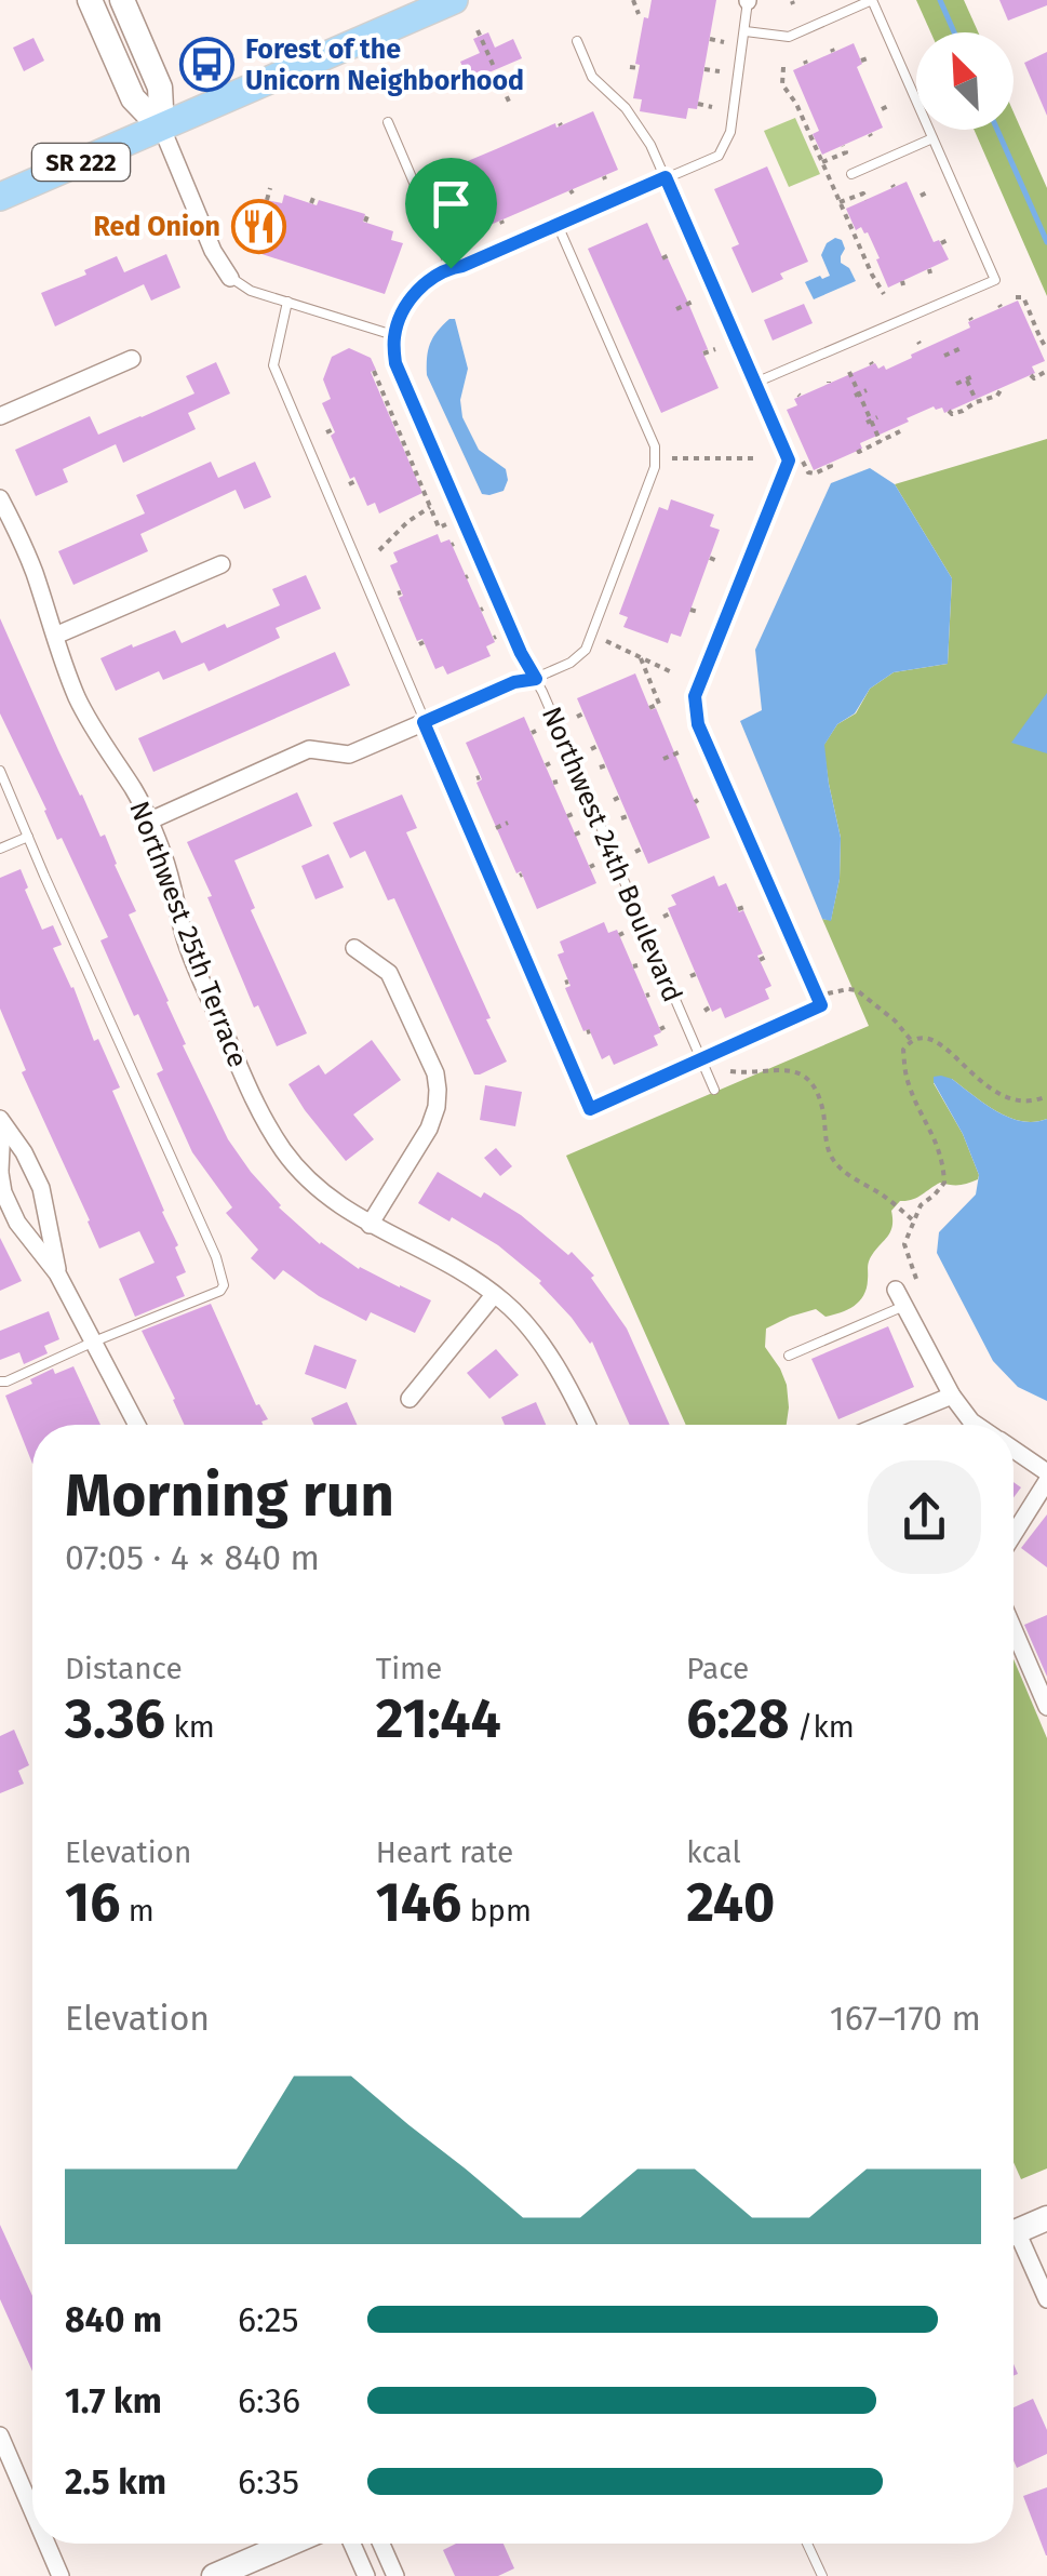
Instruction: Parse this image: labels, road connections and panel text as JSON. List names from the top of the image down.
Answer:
{
  "streets": {
    "main road": ["SR 222"],
    "street": ["Northwest 25th Terrace"],
    "lane": ["Northwest 24th Boulevard"]
  },
  "places": {
    "bus stop": ["Forest of the Unicorn Neighborhood"],
    "restaurant": ["Red Onion"]
  },
  "north": "top left",
  "page": {
    "heading": ["Morning run", "07:05 · 4 × 840 m"],
    "stats": [
      ["Distance", "3.36 km"],
      ["Time", "21:44"],
      ["Pace", "6:28 /km"],
      ["Elevation", "16 m"],
      ["Heart rate", "146 bpm"],
      ["kcal", "240"]
    ],
    "chart": ["Elevation", "167–170 m"],
    "list": [
      {
        "name": "840 m",
        "note": "6:25"
      },
      {
        "name": "1.7 km",
        "note": "6:36"
      },
      {
        "name": "2.5 km",
        "note": "6:35"
      }
    ]
  }
}
